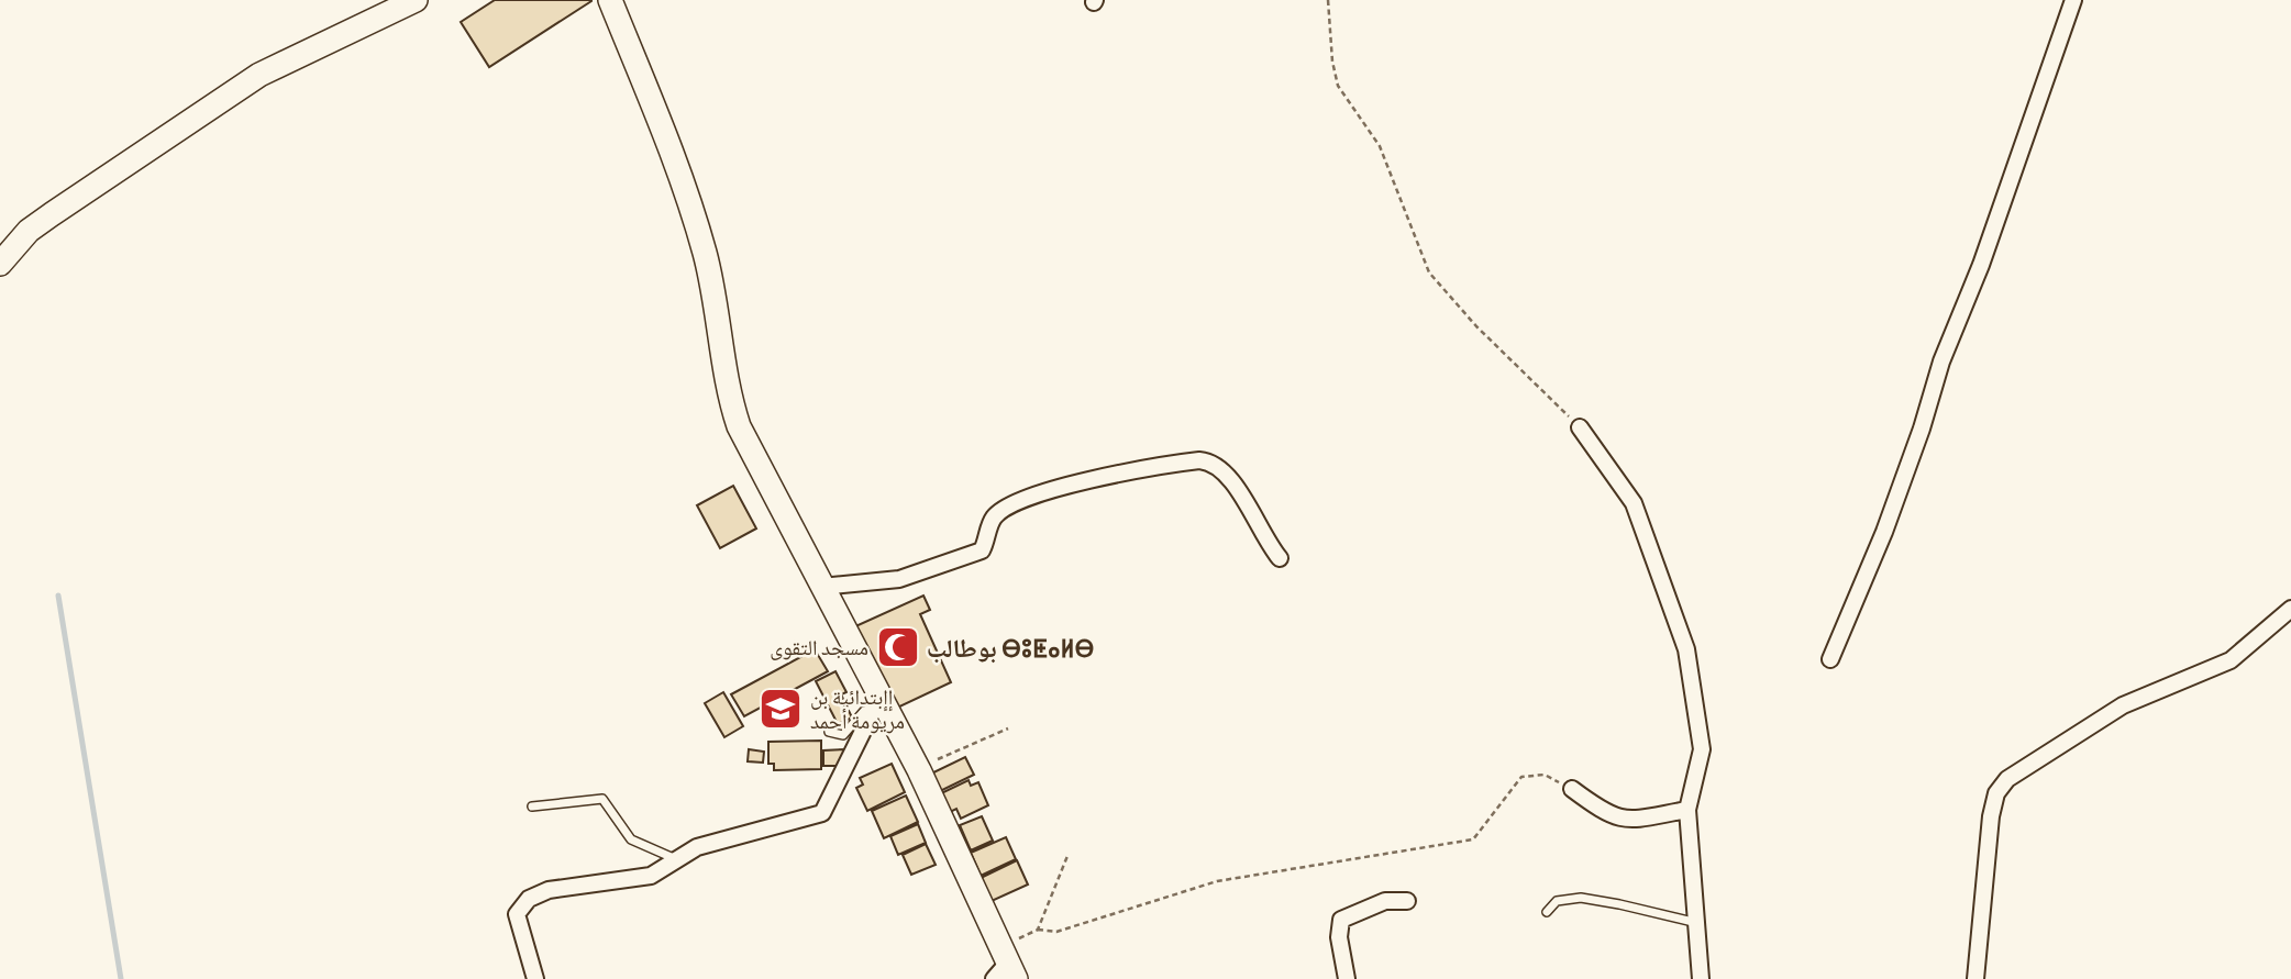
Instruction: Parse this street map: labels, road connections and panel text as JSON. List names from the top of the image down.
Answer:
{
  "districts": ["بوطالب ⴱⵓⵟⴰⵍⴱ"],
  "places": {
    "mosque": ["مسجد التقوى"],
    "school or university": ["إإبتدائية بن مريومة أحمد"]
  }
}
